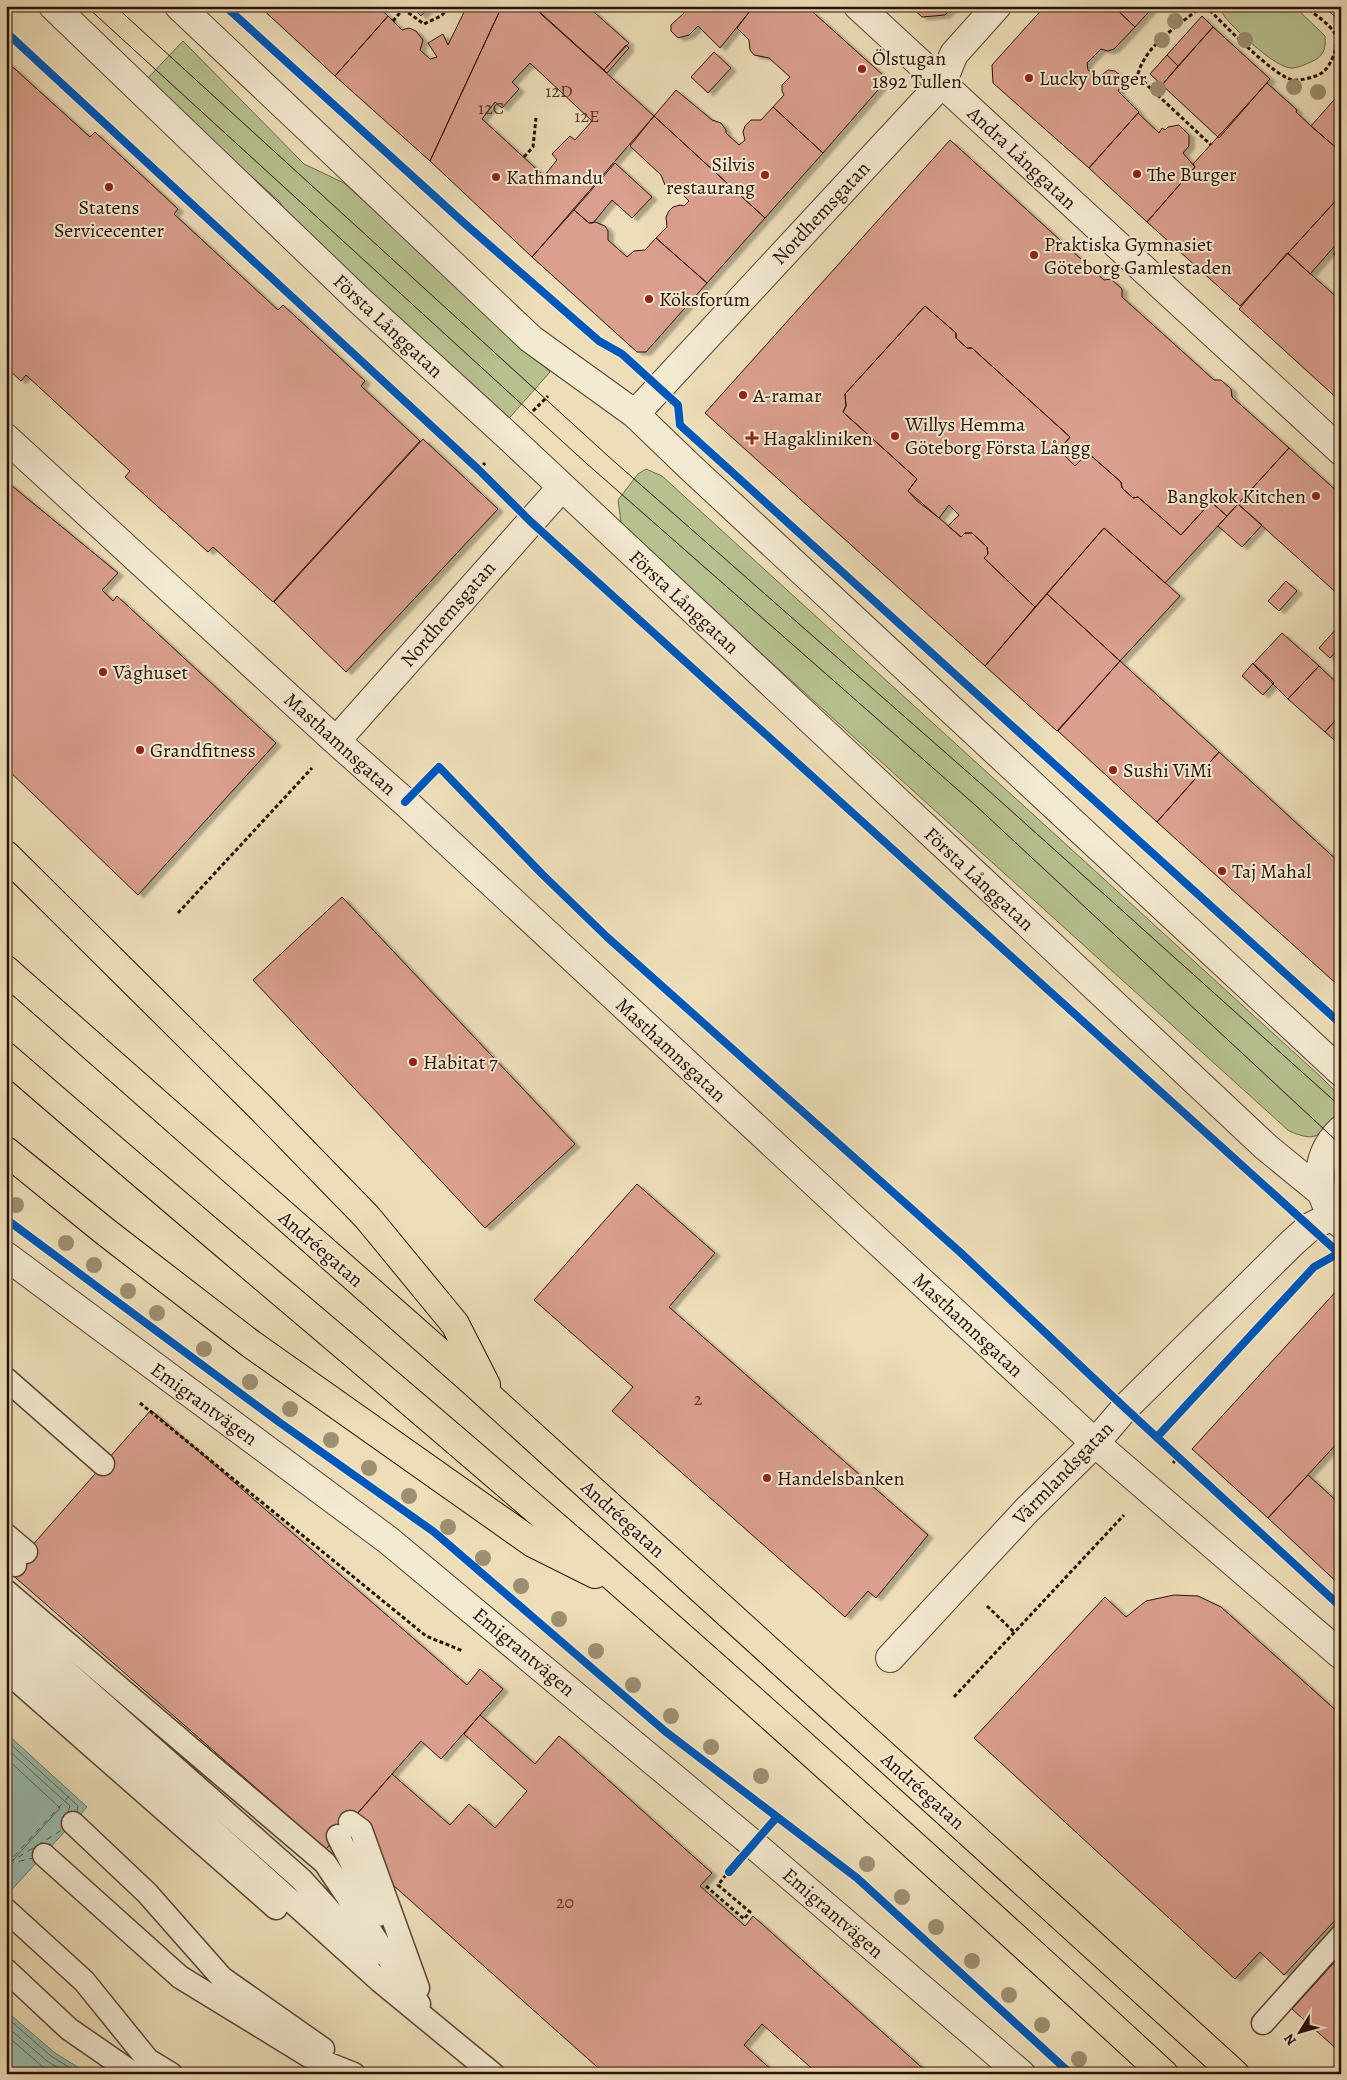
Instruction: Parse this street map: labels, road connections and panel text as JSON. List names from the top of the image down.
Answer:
{
  "streets": {
    "highway": ["Andréegatan"],
    "street": [
      "Andra Långgatan",
      "Nordhemsgatan",
      "Första Långgatan",
      "Masthamnsgatan",
      "Emigrantvägen",
      "Värmlandsgatan"
    ]
  },
  "crossings": [
    ["Andra Långgatan", "Nordhemsgatan"],
    ["Nordhemsgatan", "Första Långgatan"],
    ["Nordhemsgatan", "Masthamnsgatan"],
    ["Första Långgatan", "Värmlandsgatan"],
    ["Masthamnsgatan", "Värmlandsgatan"]
  ],
  "places": {
    "other": [
      "Ölstugan 1892 Tullen",
      "Lucky burger",
      "The Burger",
      "Silvis restaurang",
      "Kathmandu",
      "Statens Servicecenter",
      "Praktiska Gymnasiet Göteborg Gamlestaden",
      "Köksforum",
      "A-ramar",
      "Willys Hemma Göteborg Första Långg",
      "Bangkok Kitchen",
      "Våghuset",
      "Grandfitness",
      "Sushi ViMi",
      "Taj Mahal",
      "Habitat 7",
      "Handelsbanken"
    ],
    "health": ["Hagakliniken"]
  },
  "house_numbers": [
    "12D",
    "12C",
    "12E",
    "2",
    "20"
  ],
  "north": "bottom left"
}
